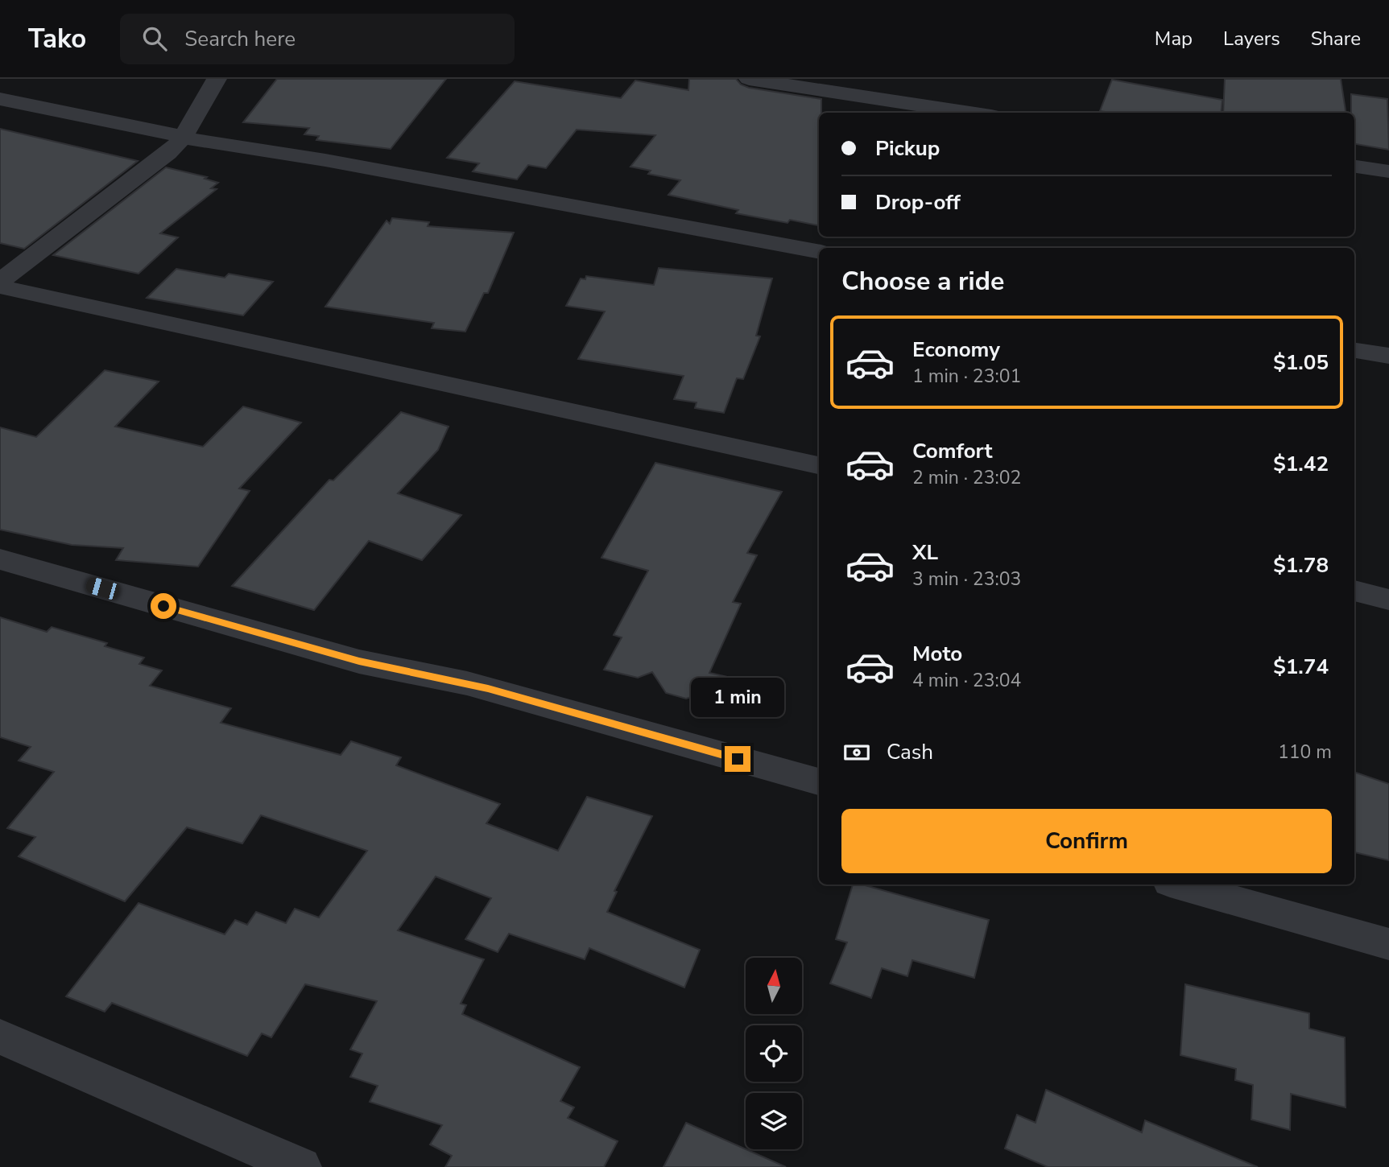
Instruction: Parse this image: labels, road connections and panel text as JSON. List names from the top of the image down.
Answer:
{
  "north": "top",
  "page": {
    "header": "Tako",
    "search": "Search here",
    "nav": ["Map", "Layers", "Share"],
    "banner": ["Pickup", "Drop-off"],
    "heading": "Choose a ride",
    "list": [
      {
        "name": "Economy",
        "note": "1 min · 23:01",
        "value": "$1.05"
      },
      {
        "name": "Comfort",
        "note": "2 min · 23:02",
        "value": "$1.42"
      },
      {
        "name": "XL",
        "note": "3 min · 23:03",
        "value": "$1.78"
      },
      {
        "name": "Moto",
        "note": "4 min · 23:04",
        "value": "$1.74"
      }
    ],
    "bubble": "1 min",
    "pay": ["Cash", "110 m"],
    "buttons": "Confirm"
  }
}
